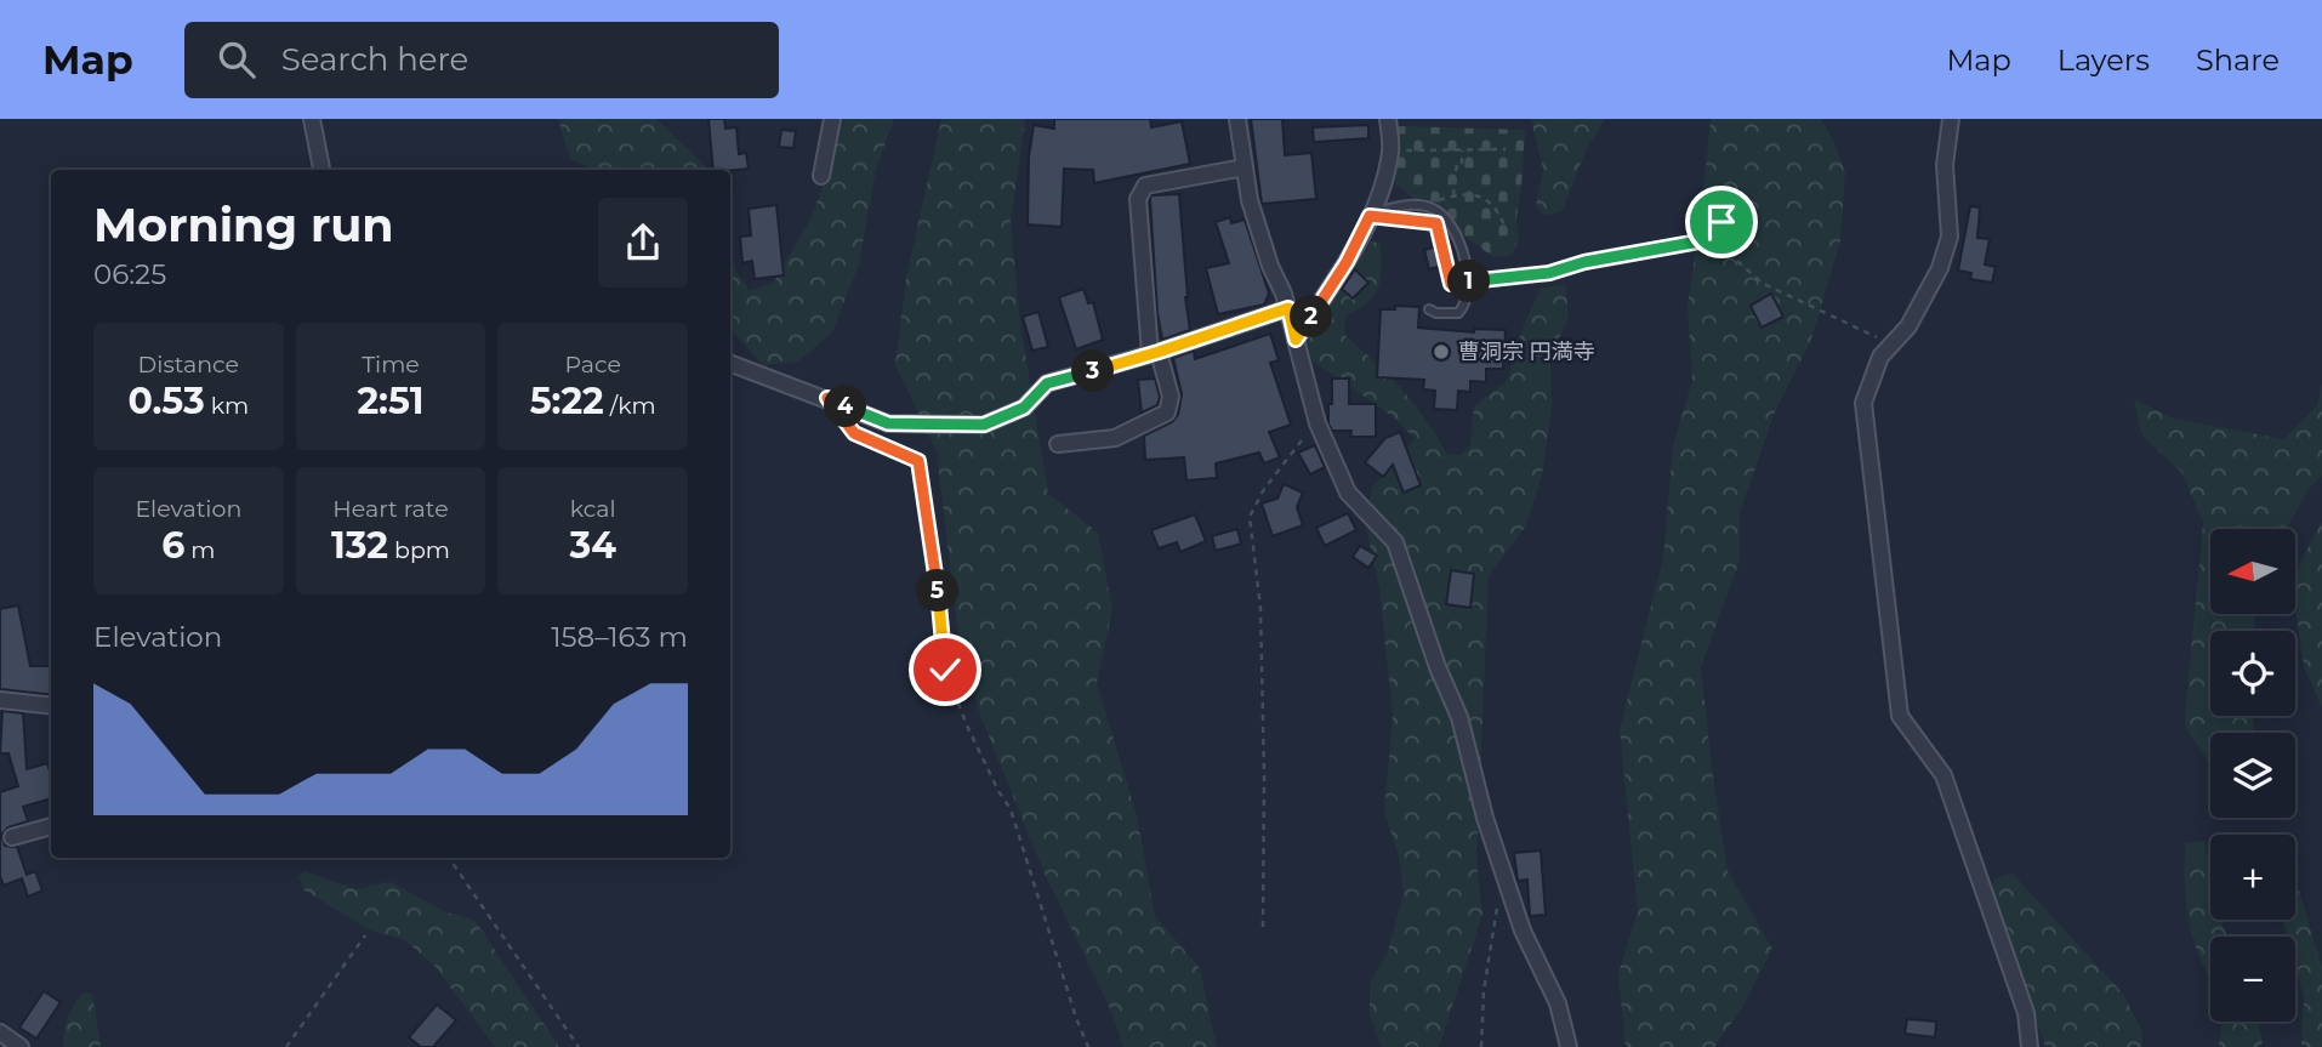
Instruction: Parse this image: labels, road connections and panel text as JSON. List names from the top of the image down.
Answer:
{
  "places": ["曹洞宗 円満寺"],
  "north": "left",
  "page": {
    "header": "Map",
    "search": "Search here",
    "nav": ["Map", "Layers", "Share"],
    "heading": ["Morning run", "06:25"],
    "pins": [
      "1",
      "2",
      "3",
      "4",
      "5"
    ],
    "stats": [
      ["Distance", "0.53 km"],
      ["Time", "2:51"],
      ["Pace", "5:22 /km"],
      ["Elevation", "6 m"],
      ["Heart rate", "132 bpm"],
      ["kcal", "34"]
    ],
    "map_buttons": ["+", "−"],
    "chart": ["Elevation", "158–163 m"]
  }
}
